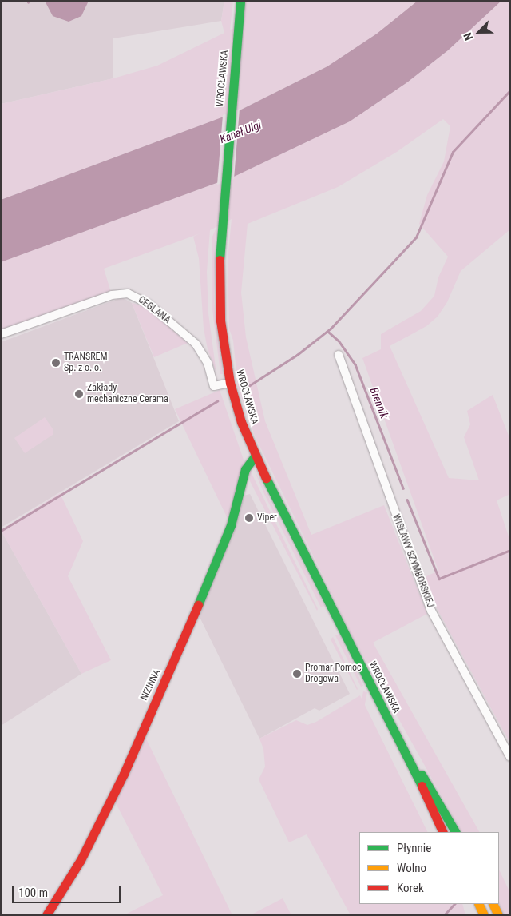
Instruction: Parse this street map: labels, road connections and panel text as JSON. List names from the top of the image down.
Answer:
{
  "streets": {
    "main road": ["WROCŁAWSKA", "NIZINNA"],
    "street": ["CEGLANA", "WISŁAWY SZYMBORSKIEJ"]
  },
  "crossings": [
    ["WROCŁAWSKA", "CEGLANA"],
    ["WROCŁAWSKA", "NIZINNA"]
  ],
  "water": ["Kanał Ulgi", "Brennik"],
  "places": [
    "TRANSREM Sp. z o. o.",
    "Zakłady mechaniczne Cerama",
    "Viper",
    "Promar Pomoc Drogowa"
  ],
  "legend": ["Płynnie", "Wolno", "Korek"],
  "scale_bar": "100 m",
  "north": "bottom left"
}
